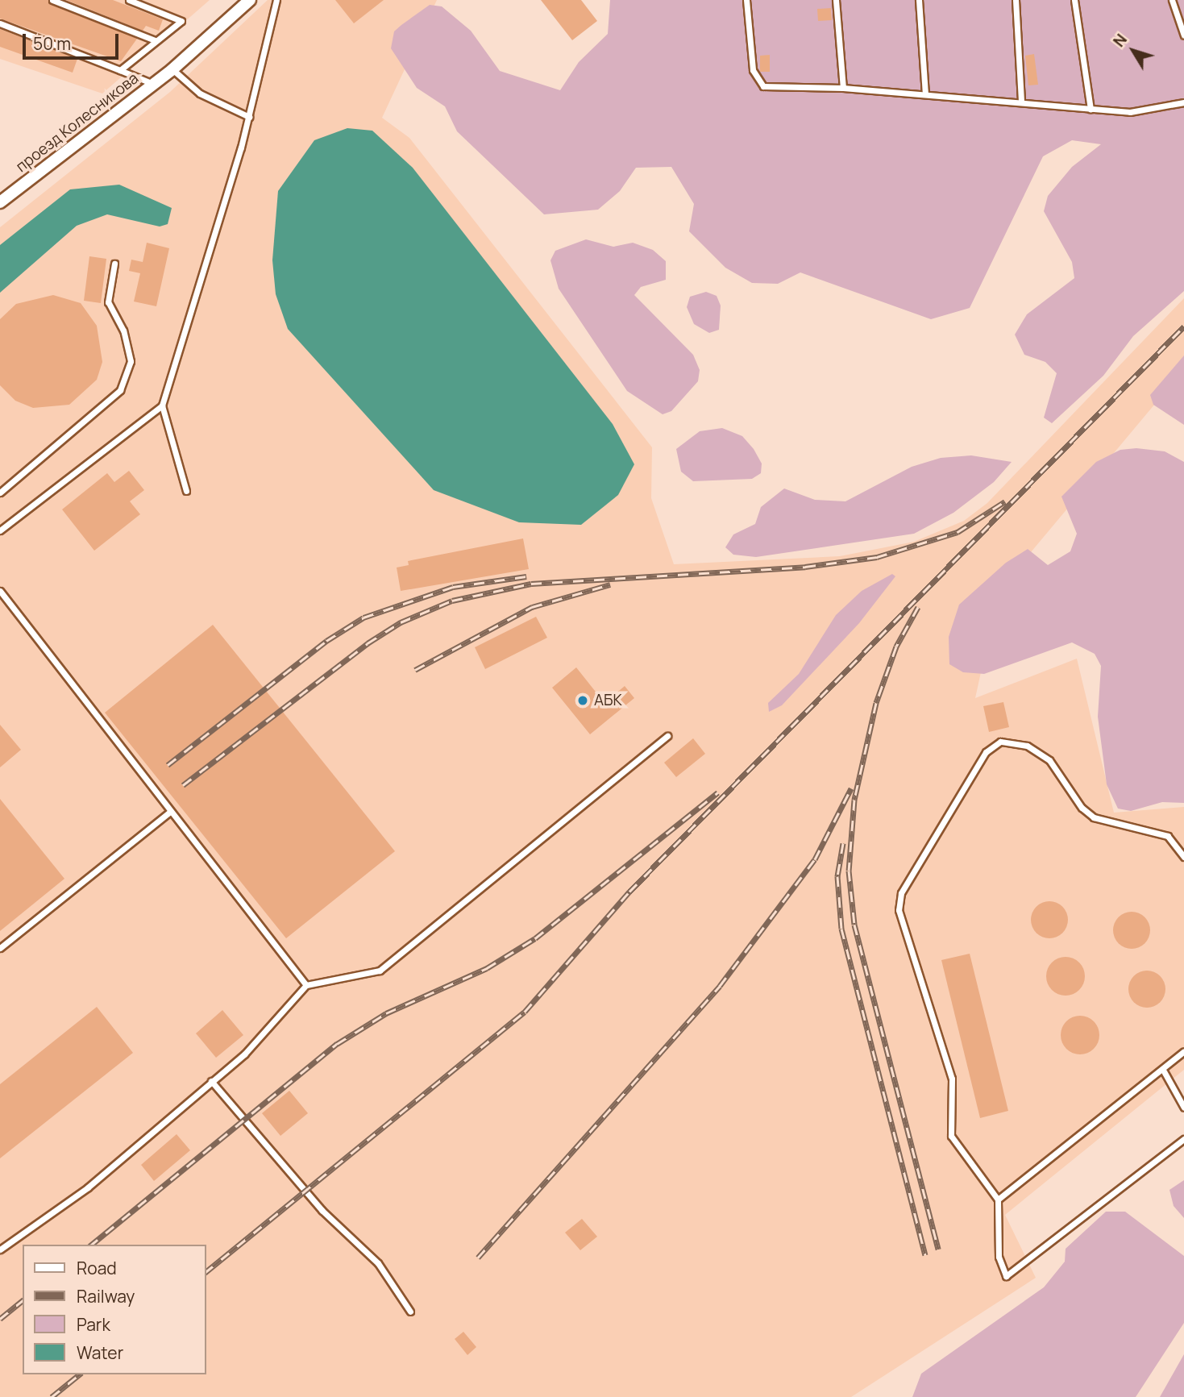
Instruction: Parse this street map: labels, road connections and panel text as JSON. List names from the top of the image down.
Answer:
{
  "streets": {
    "street": ["проезд Колесникова"]
  },
  "places": ["АБК"],
  "legend": [
    "Road",
    "Railway",
    "Park",
    "Water"
  ],
  "scale_bar": "50 m",
  "north": "top left"
}
